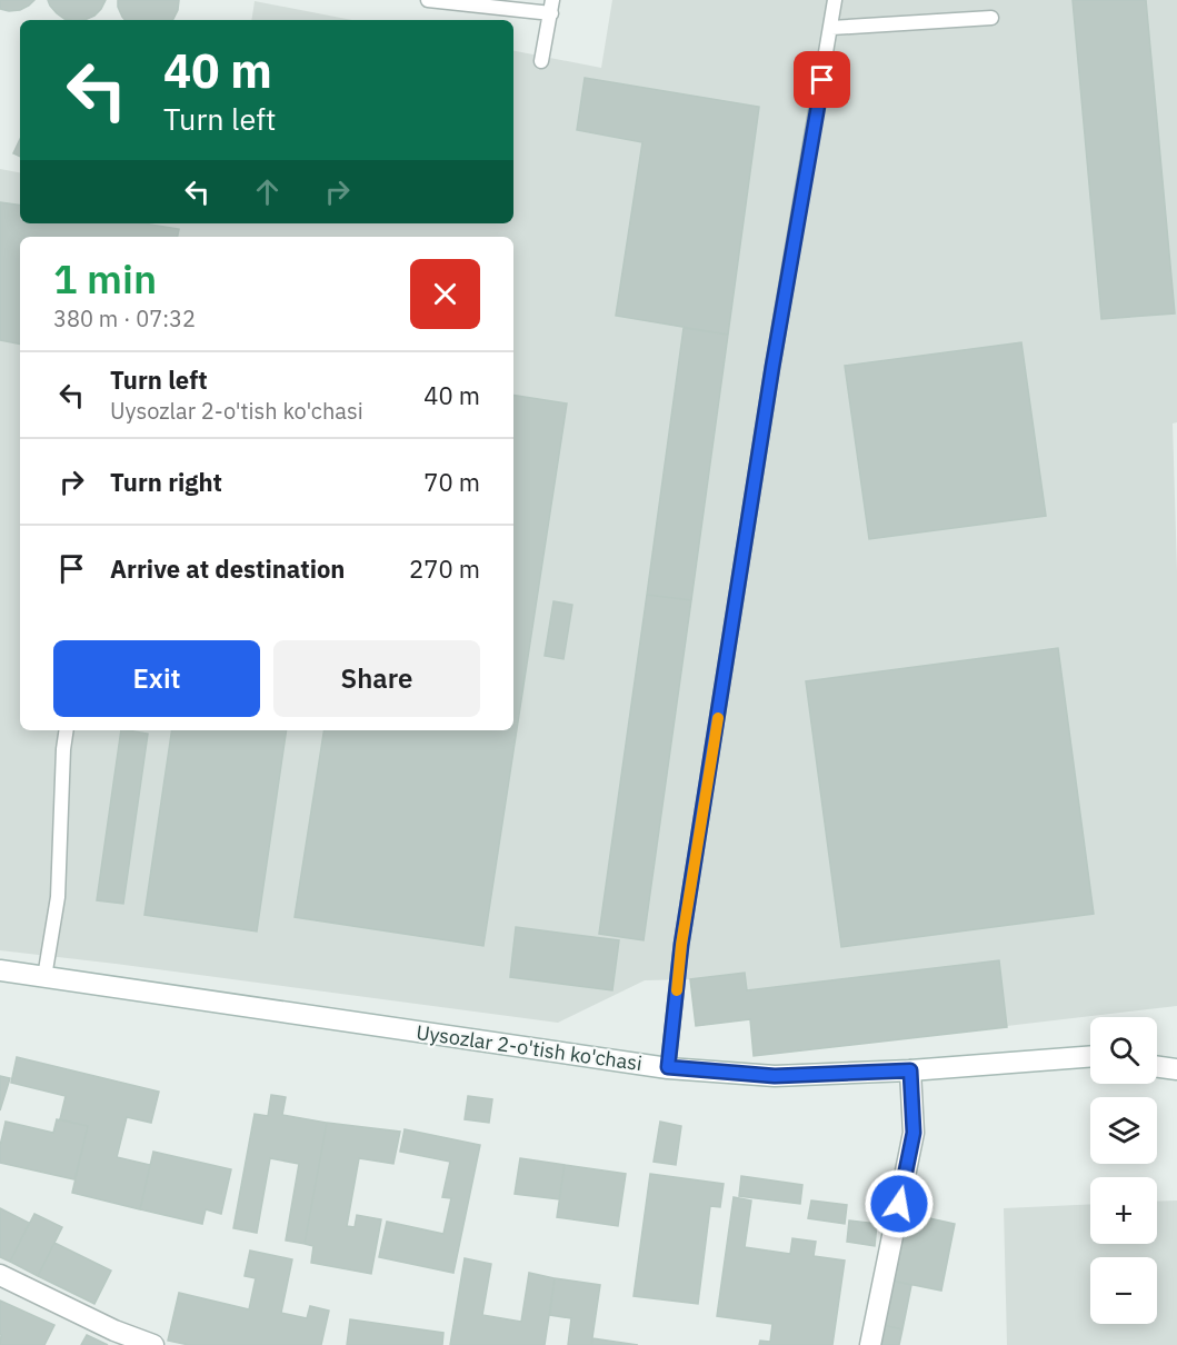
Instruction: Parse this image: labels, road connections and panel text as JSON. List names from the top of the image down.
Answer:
{
  "streets": {
    "street": ["Uysozlar 2-o'tish ko'chasi"]
  },
  "page": {
    "turn": ["40 m", "Turn left"],
    "heading": ["1 min", "380 m · 07:32"],
    "list": [
      {
        "name": "Turn left",
        "note": "Uysozlar 2-o'tish ko'chasi",
        "value": "40 m"
      },
      {
        "name": "Turn right",
        "value": "70 m"
      },
      {
        "name": "Arrive at destination",
        "value": "270 m"
      }
    ],
    "buttons": ["Exit", "Share"],
    "map_buttons": ["+", "−"]
  }
}
